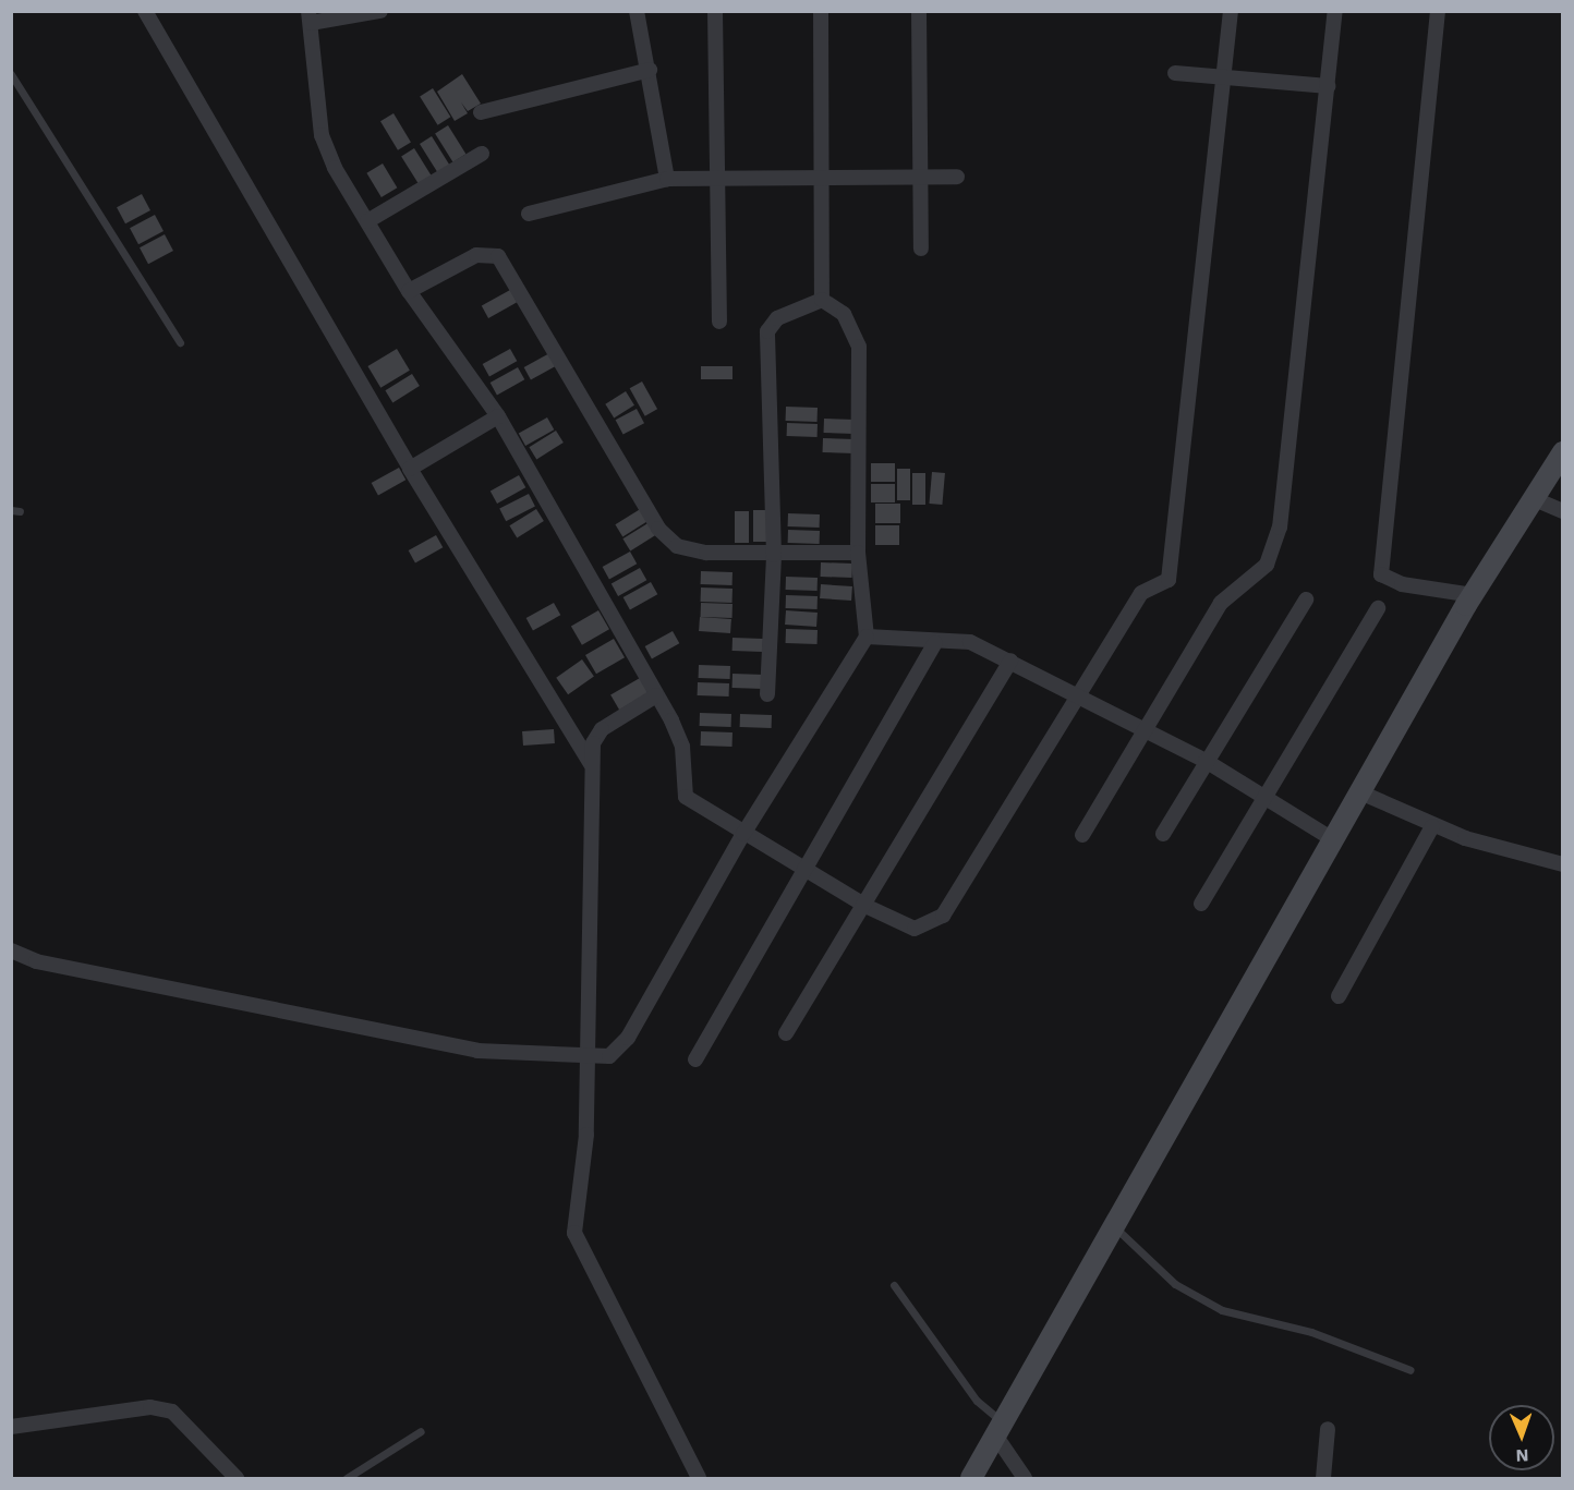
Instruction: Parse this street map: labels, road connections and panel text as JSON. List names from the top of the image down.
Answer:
{
  "north": "bottom"
}
